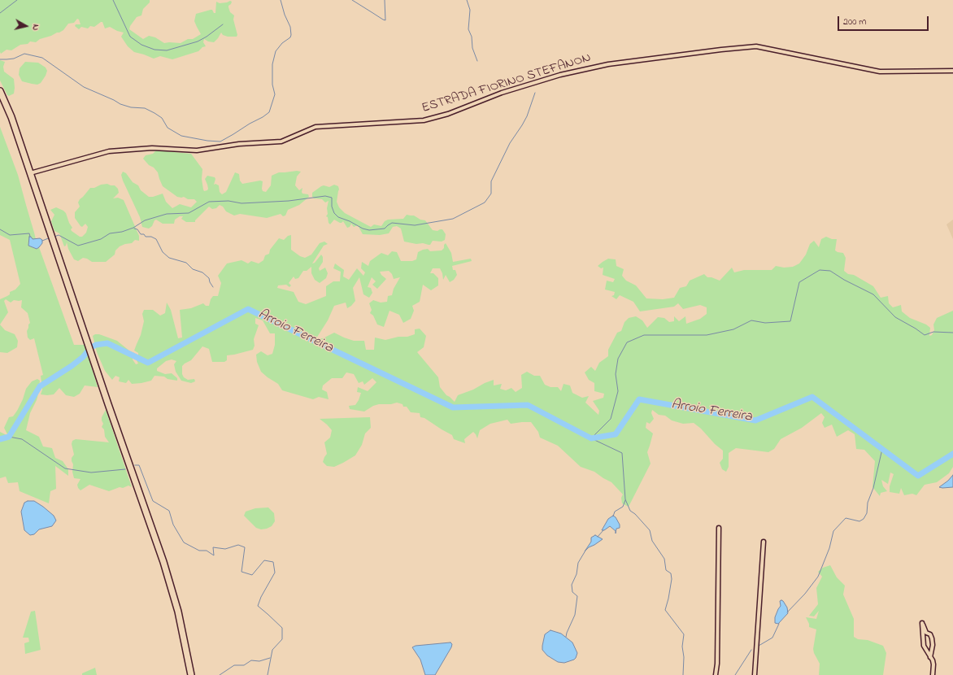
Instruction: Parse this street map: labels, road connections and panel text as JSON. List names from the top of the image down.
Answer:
{
  "streets": {
    "street": ["ESTRADA FIORINO STEFANON"]
  },
  "water": ["Arroio Ferreira"],
  "scale_bar": "200 m",
  "north": "right"
}
